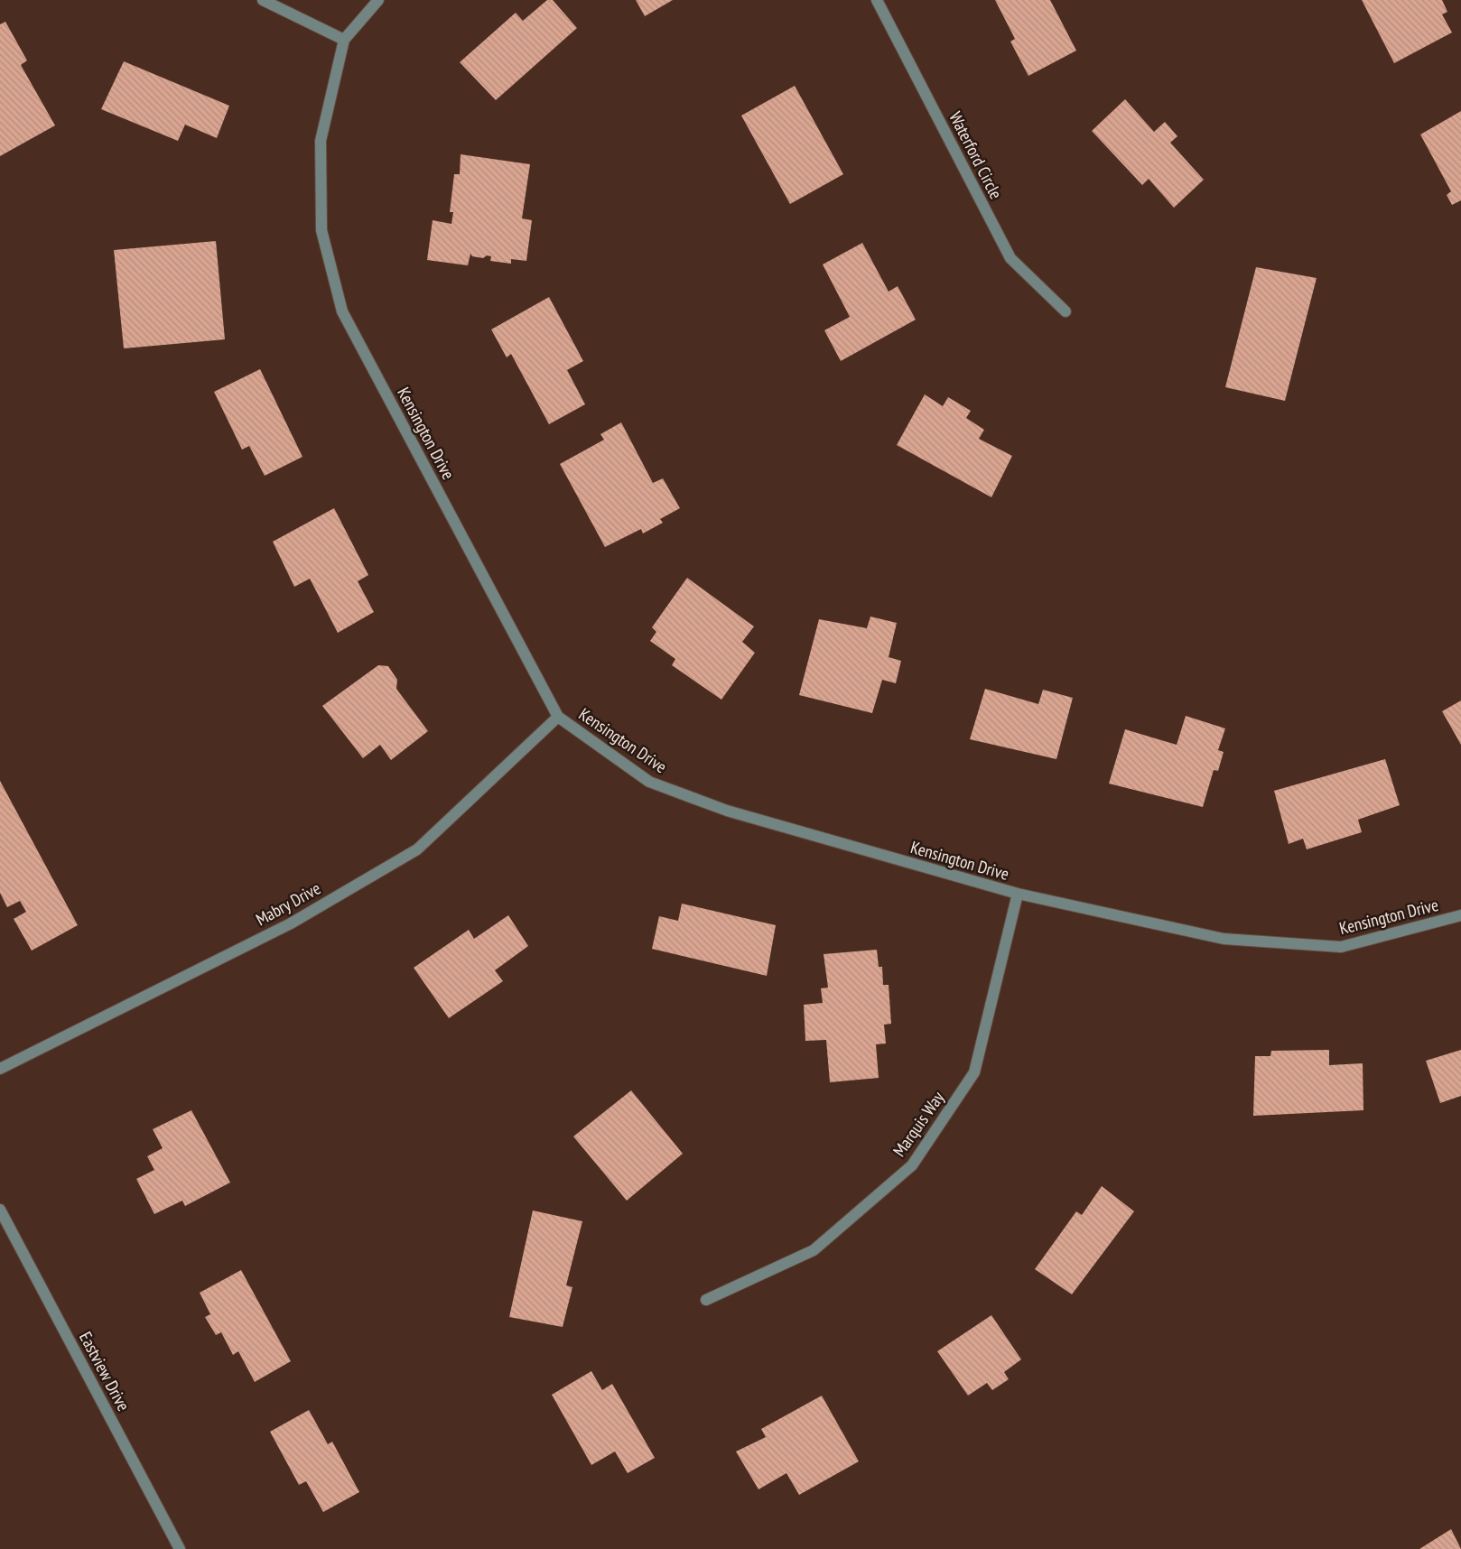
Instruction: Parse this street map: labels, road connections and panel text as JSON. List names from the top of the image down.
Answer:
{
  "streets": {
    "street": [
      "Waterford Circle",
      "Kensington Drive",
      "Mabry Drive",
      "Marquis Way",
      "Eastview Drive"
    ]
  },
  "crossings": [
    ["Kensington Drive", "Mabry Drive"],
    ["Kensington Drive", "Marquis Way"]
  ]
}
